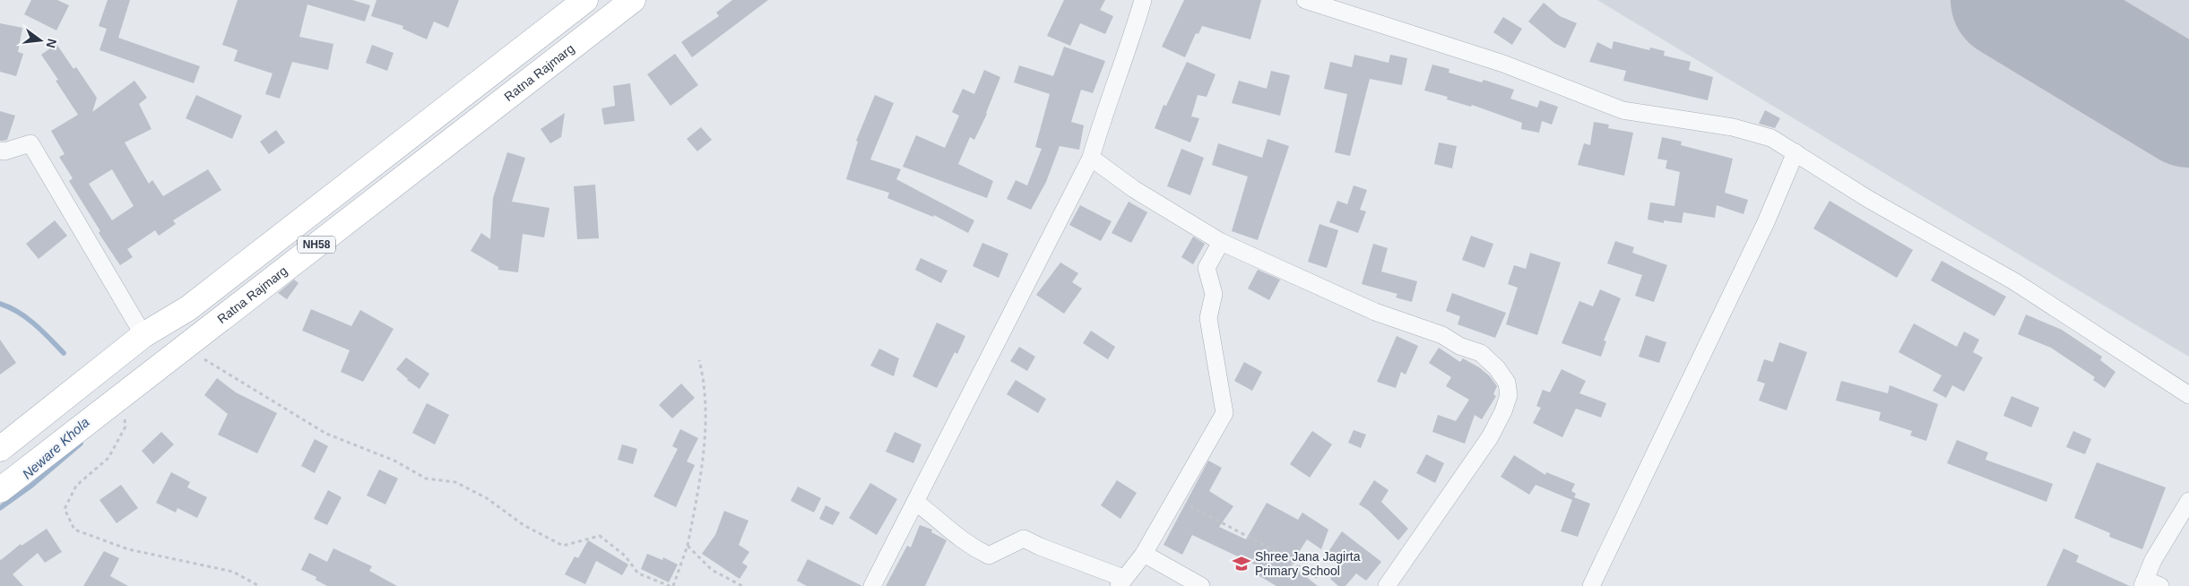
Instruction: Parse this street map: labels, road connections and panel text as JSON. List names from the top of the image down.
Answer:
{
  "streets": {
    "main road": ["Ratna Rajmarg", "NH58"]
  },
  "water": ["Neware Khola"],
  "places": {
    "school or university": ["Shree Jana Jagirta Primary School"]
  },
  "north": "right"
}
